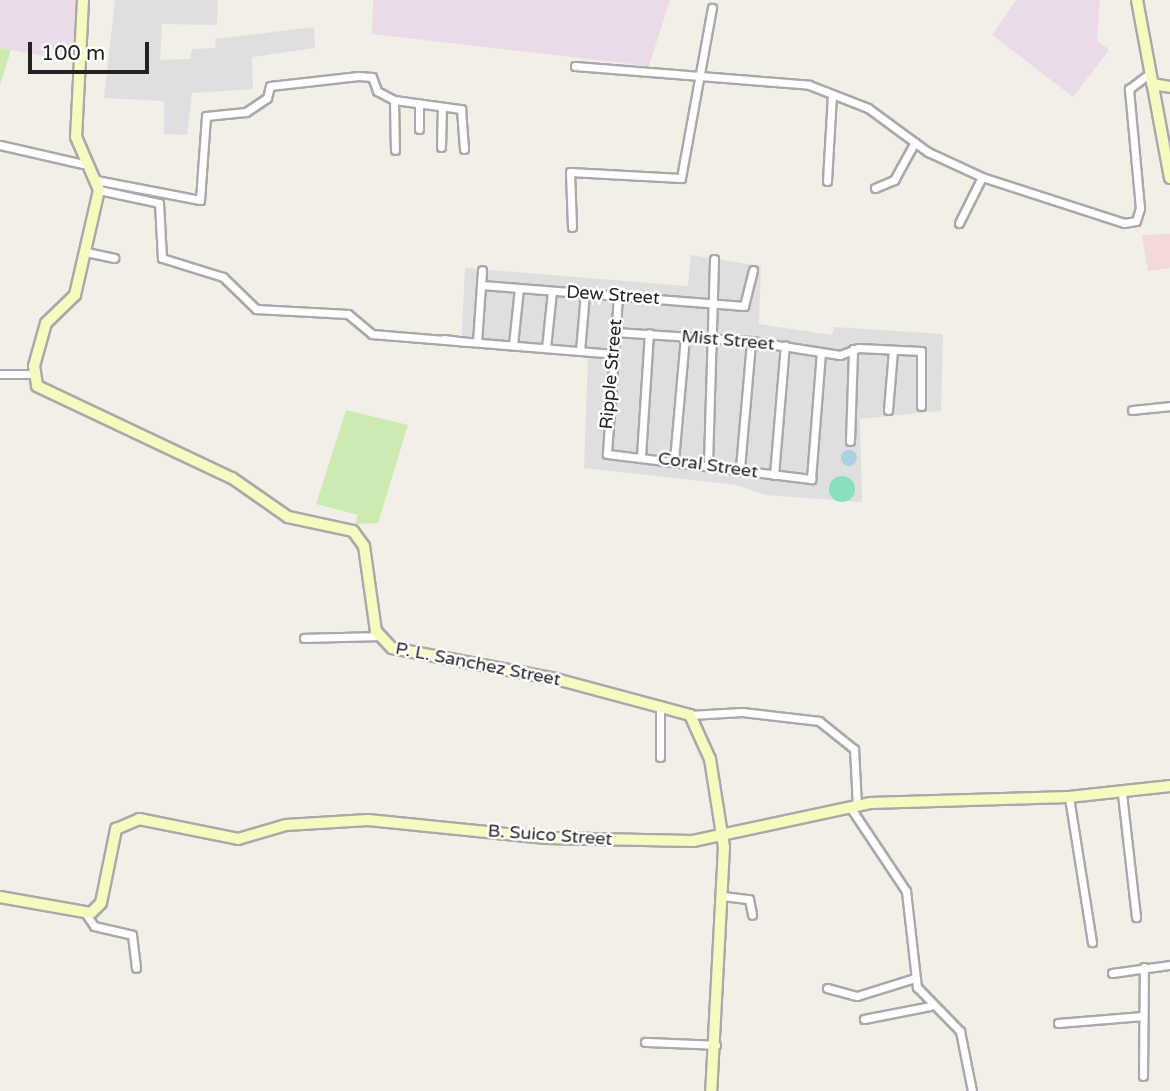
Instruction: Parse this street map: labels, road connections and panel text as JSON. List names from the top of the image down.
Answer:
{
  "streets": {
    "street": [
      "Dew Street",
      "Mist Street",
      "Ripple Street",
      "Coral Street",
      "P. L. Sanchez Street",
      "B. Suico Street"
    ]
  },
  "crossings": [
    ["Dew Street", "Ripple Street"],
    ["Mist Street", "Ripple Street"],
    ["Mist Street", "Coral Street"],
    ["Ripple Street", "Coral Street"]
  ],
  "scale_bar": "100 m"
}
